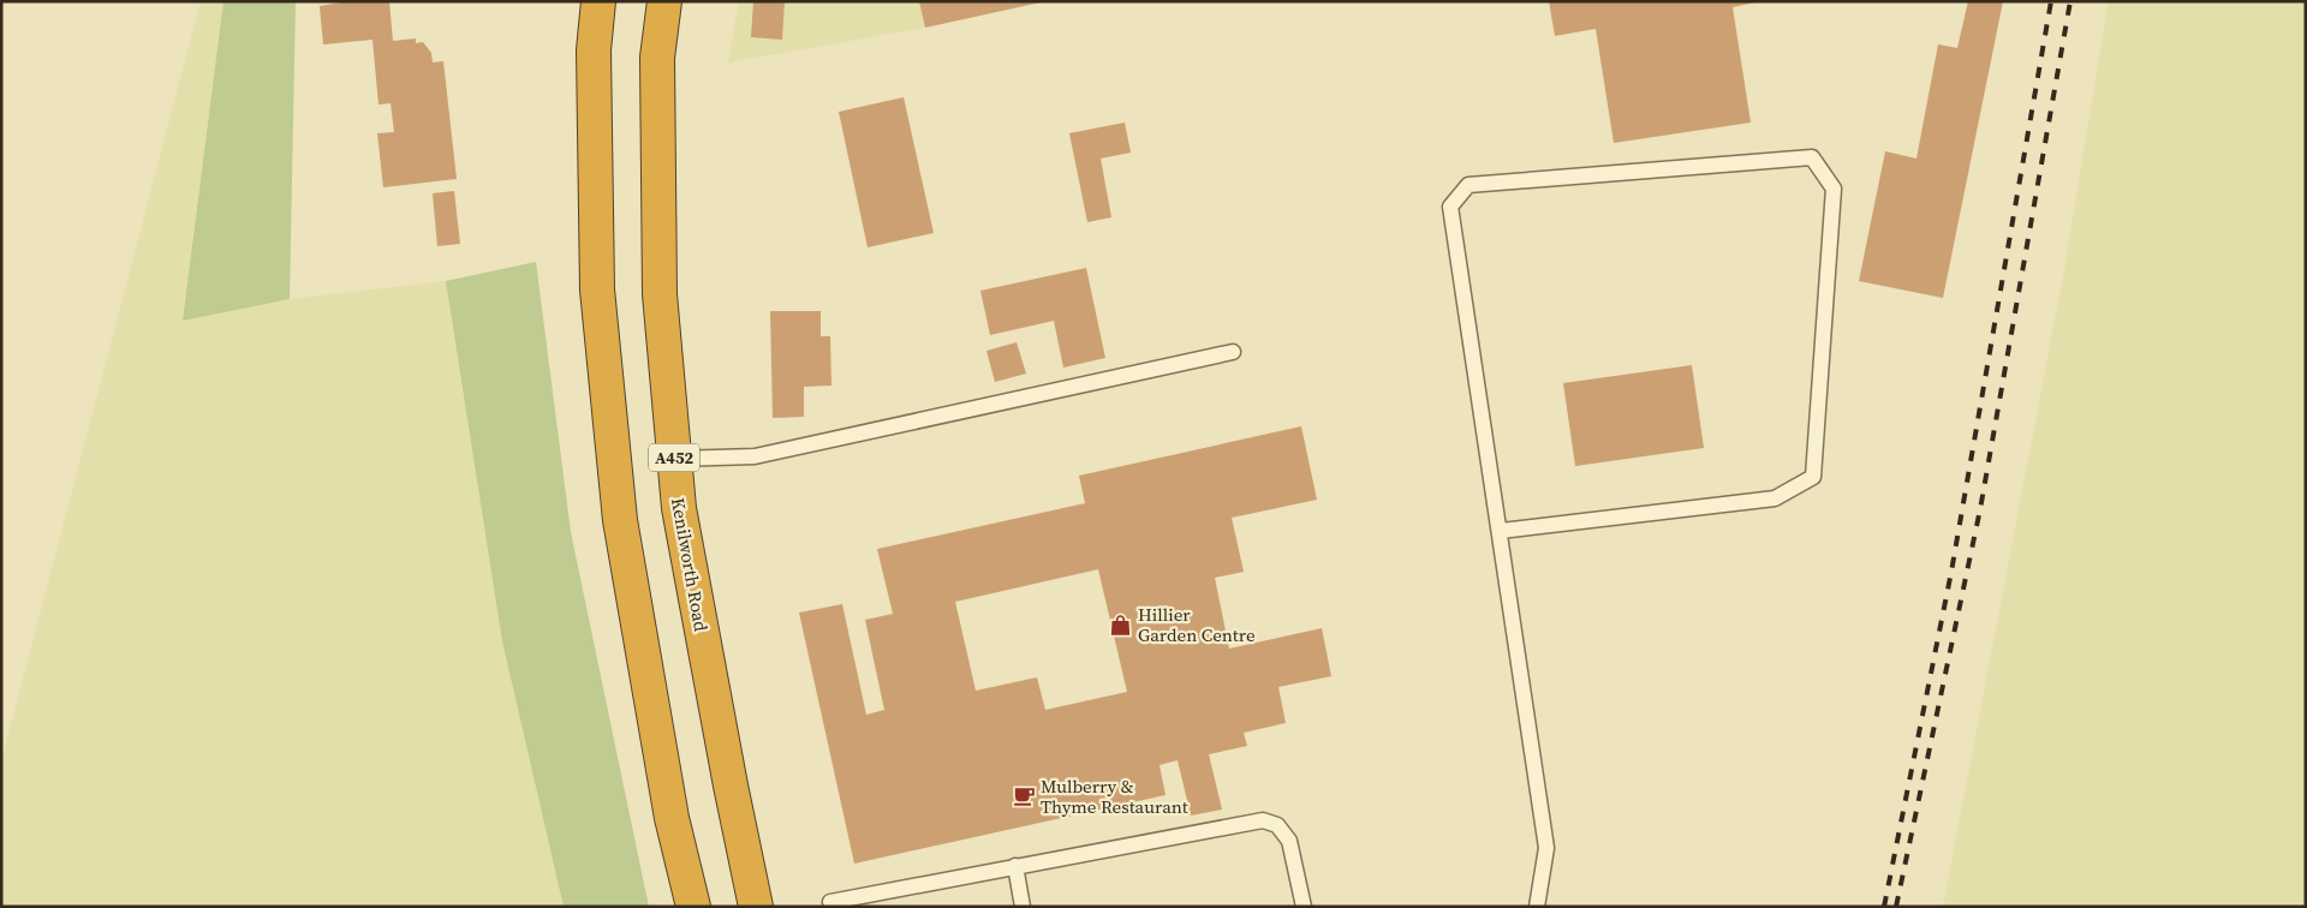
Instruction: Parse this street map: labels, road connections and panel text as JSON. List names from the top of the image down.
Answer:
{
  "streets": {
    "highway": ["A452", "Kenilworth Road"]
  },
  "places": {
    "shop": ["Hillier Garden Centre"],
    "cafe": ["Mulberry & Thyme Restaurant"]
  }
}
